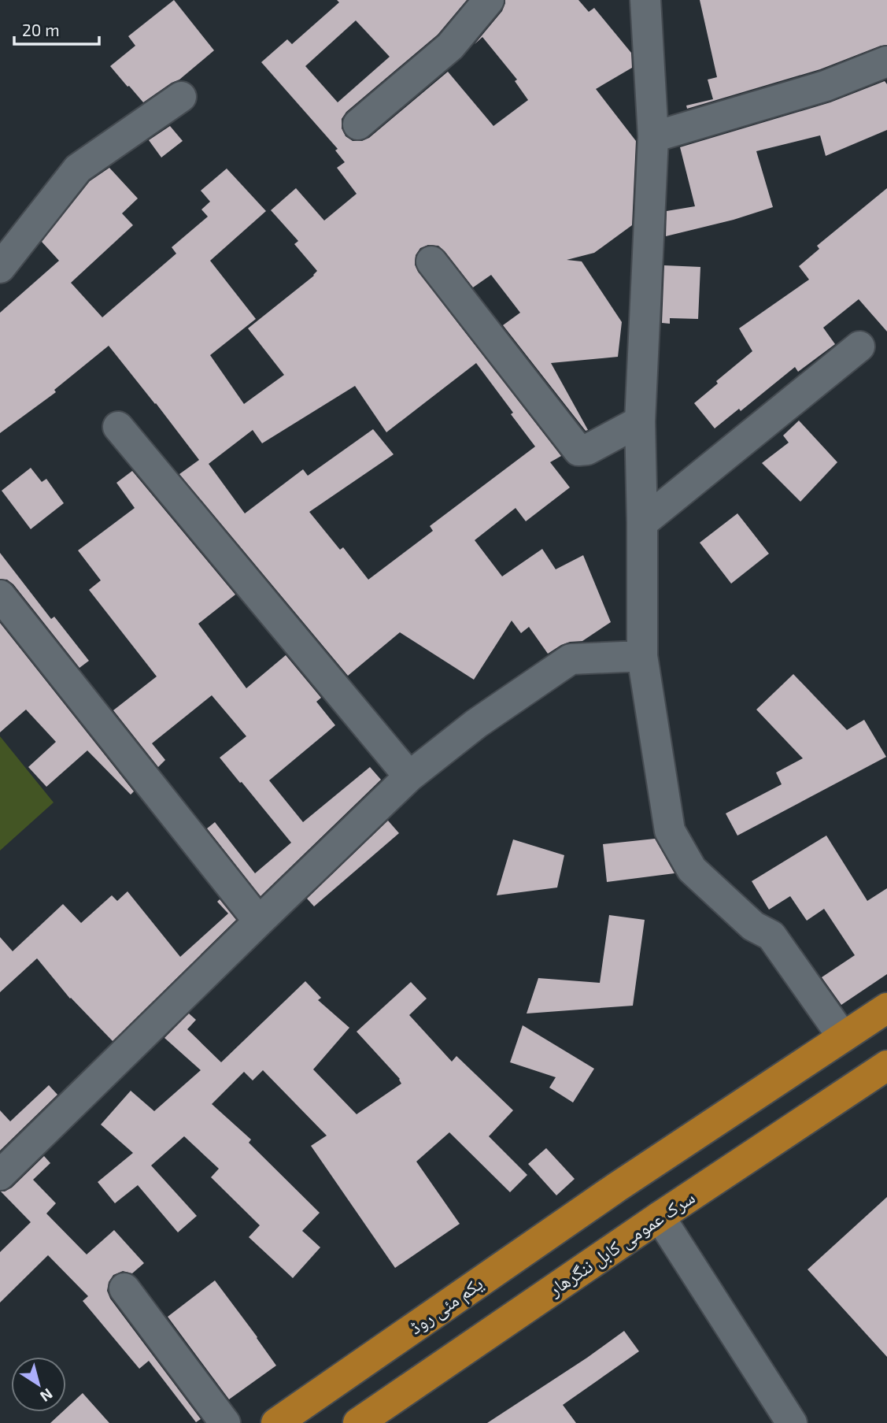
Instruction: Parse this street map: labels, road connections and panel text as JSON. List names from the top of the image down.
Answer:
{
  "streets": {
    "highway": ["سرک عمومی کابل ننگرهار", "یکم مئی روڈ"]
  },
  "scale_bar": "20 m",
  "north": "bottom right"
}
